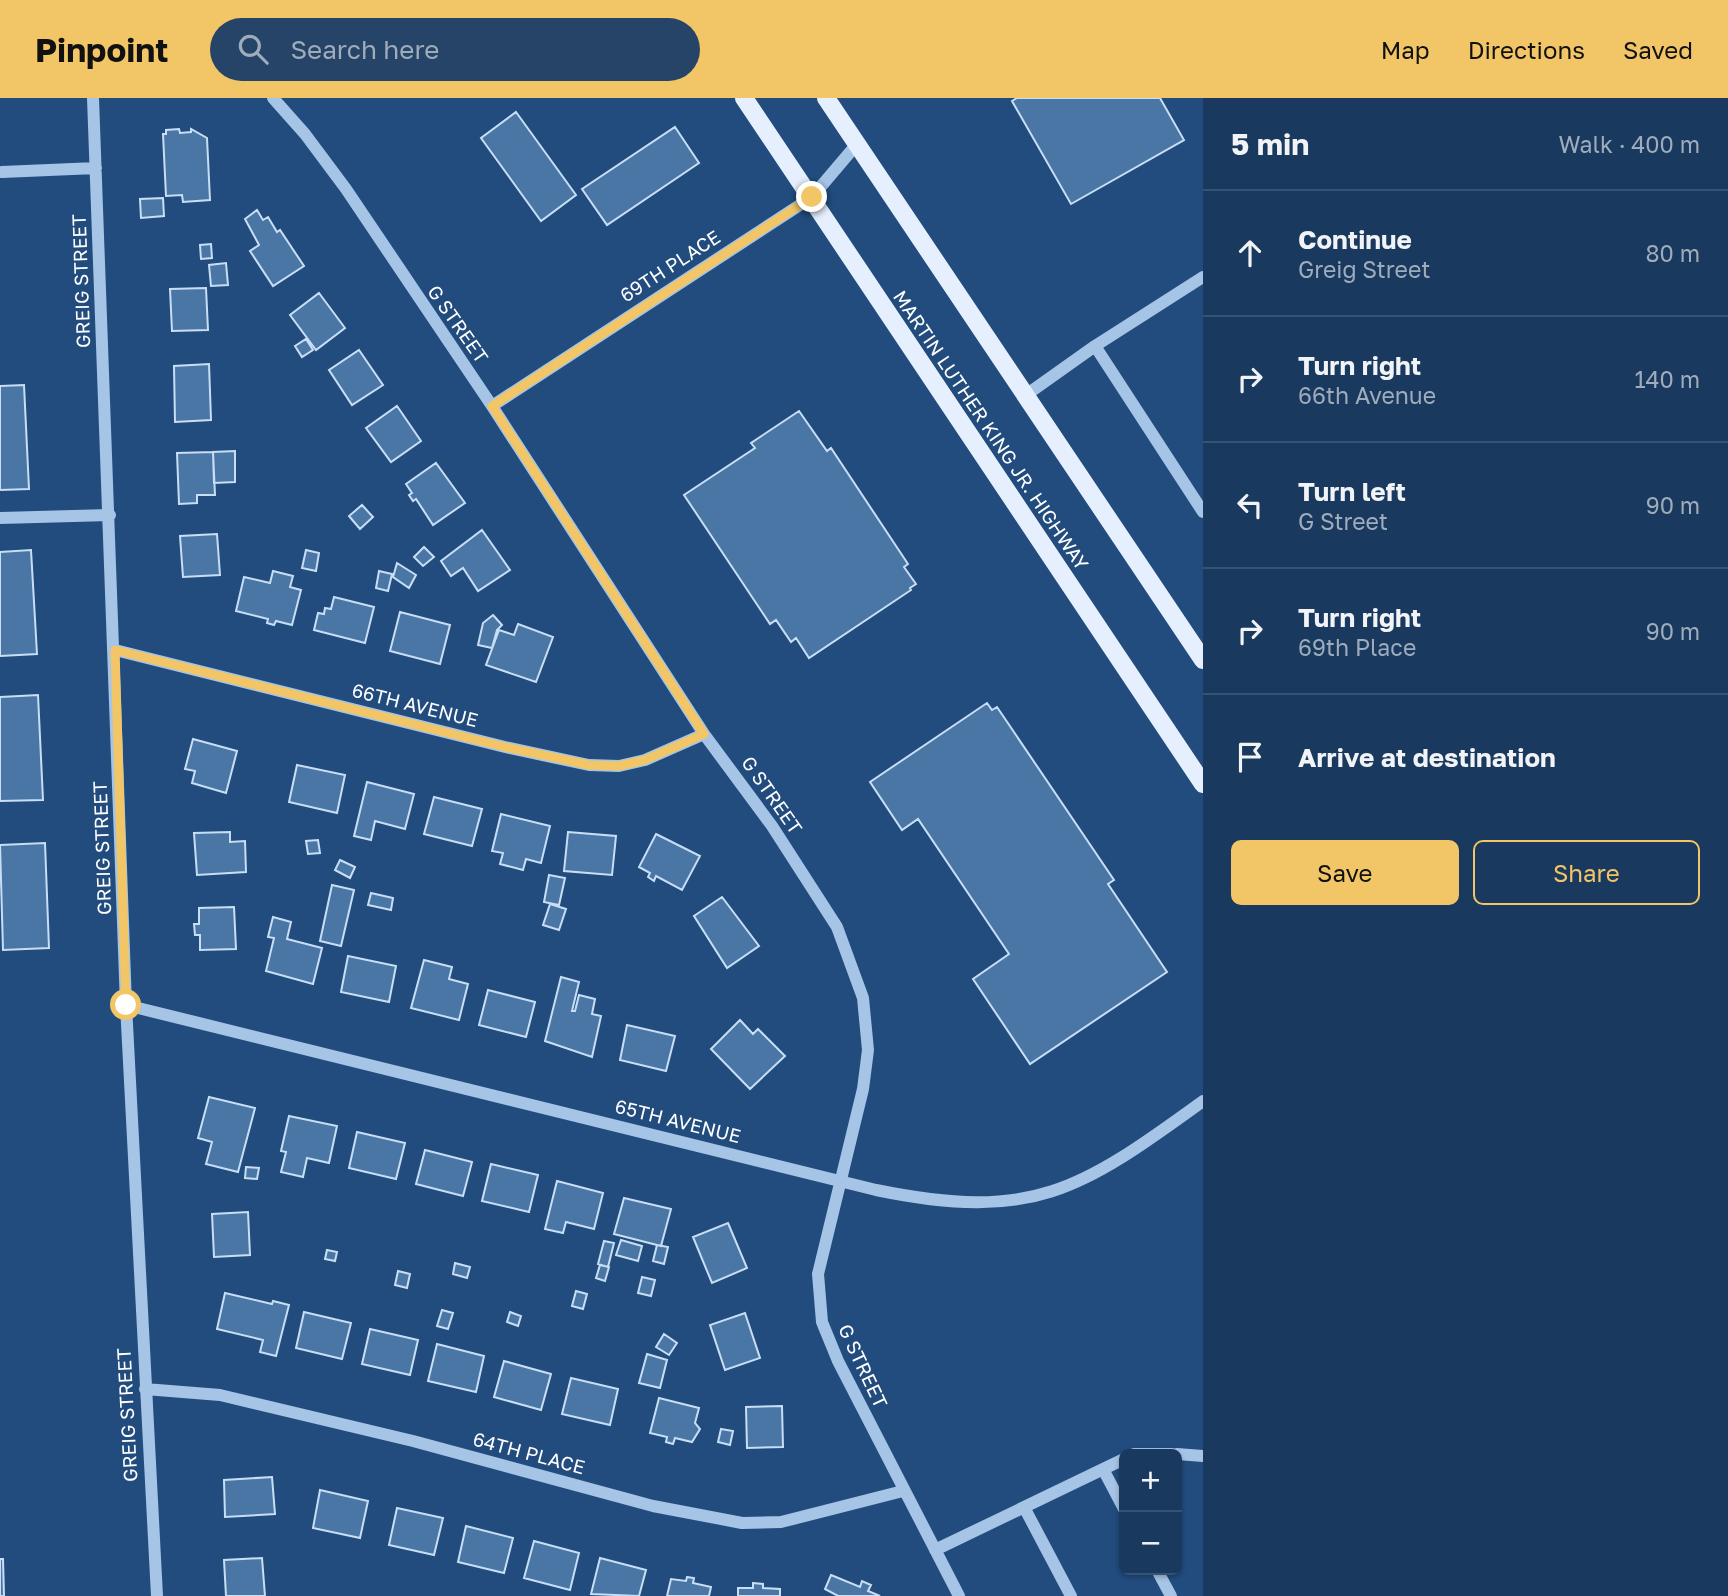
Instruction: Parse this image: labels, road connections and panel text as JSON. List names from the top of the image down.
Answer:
{
  "streets": {
    "main road": ["MARTIN LUTHER KING JR. HIGHWAY"],
    "street": [
      "69TH PLACE",
      "GREIG STREET",
      "G STREET",
      "66TH AVENUE",
      "65TH AVENUE",
      "64TH PLACE"
    ]
  },
  "crossings": [
    ["69TH PLACE", "G STREET"],
    ["69TH PLACE", "MARTIN LUTHER KING JR. HIGHWAY"],
    ["GREIG STREET", "66TH AVENUE"],
    ["GREIG STREET", "65TH AVENUE"],
    ["GREIG STREET", "64TH PLACE"],
    ["G STREET", "66TH AVENUE"],
    ["G STREET", "65TH AVENUE"],
    ["G STREET", "64TH PLACE"]
  ],
  "page": {
    "header": "Pinpoint",
    "search": "Search here",
    "nav": ["Map", "Directions", "Saved"],
    "heading": ["5 min", "Walk · 400 m"],
    "list": [
      ["Continue", "Greig Street", "80 m"],
      ["Turn right", "66th Avenue", "140 m"],
      ["Turn left", "G Street", "90 m"],
      ["Turn right", "69th Place", "90 m"],
      "Arrive at destination"
    ],
    "buttons": ["Save", "Share"],
    "map_buttons": ["+", "−"]
  }
}
